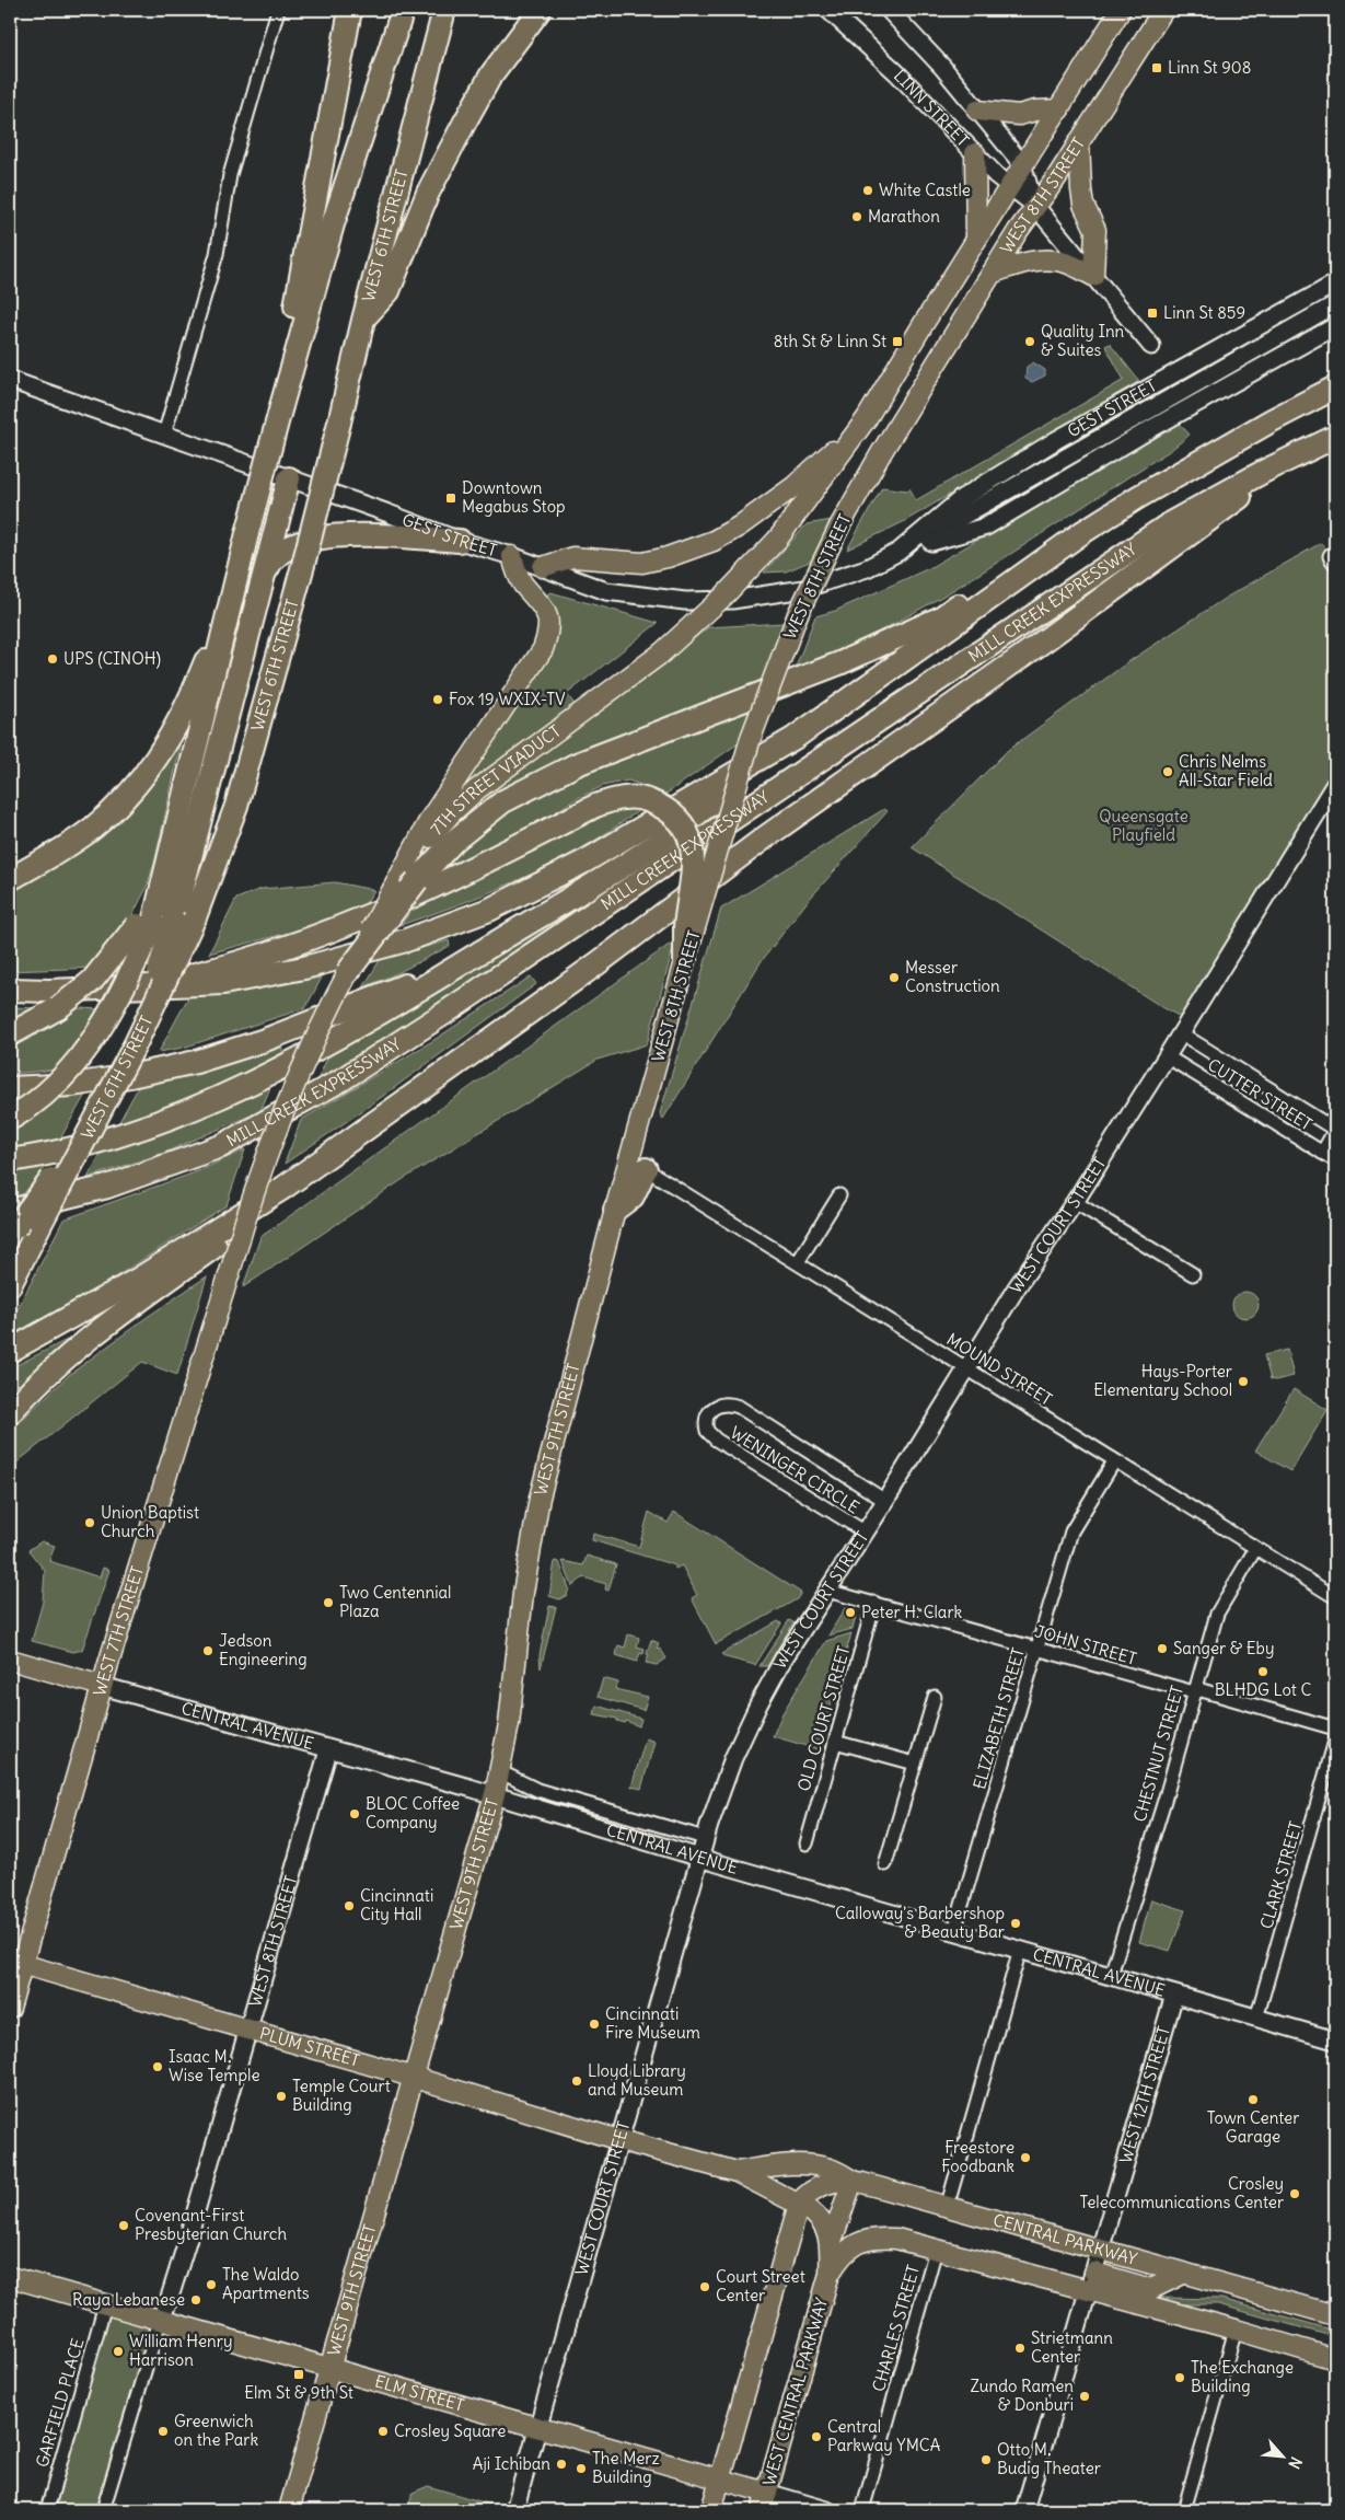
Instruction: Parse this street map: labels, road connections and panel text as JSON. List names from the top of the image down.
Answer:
{
  "streets": {
    "highway": ["WEST 6TH STREET", "MILL CREEK EXPRESSWAY"],
    "main road": [
      "WEST 8TH STREET",
      "7TH STREET VIADUCT",
      "WEST 9TH STREET",
      "WEST 7TH STREET",
      "CENTRAL AVENUE",
      "PLUM STREET",
      "CENTRAL PARKWAY",
      "WEST CENTRAL PARKWAY",
      "ELM STREET"
    ],
    "street": [
      "LINN STREET",
      "GEST STREET",
      "CUTTER STREET",
      "WEST COURT STREET",
      "MOUND STREET",
      "WENINGER CIRCLE",
      "JOHN STREET",
      "OLD COURT STREET",
      "ELIZABETH STREET",
      "CHESTNUT STREET",
      "CLARK STREET",
      "WEST 12TH STREET",
      "CHARLES STREET",
      "GARFIELD PLACE"
    ]
  },
  "crossings": [
    ["LINN STREET", "WEST 8TH STREET"],
    ["WEST 8TH STREET", "7TH STREET VIADUCT"],
    ["WEST 8TH STREET", "WEST 9TH STREET"],
    ["WEST 8TH STREET", "CENTRAL AVENUE"],
    ["WEST 8TH STREET", "PLUM STREET"],
    ["WEST 8TH STREET", "ELM STREET"],
    ["7TH STREET VIADUCT", "WEST 7TH STREET"],
    ["CUTTER STREET", "WEST COURT STREET"],
    ["WEST COURT STREET", "MOUND STREET"],
    ["WEST COURT STREET", "WENINGER CIRCLE"],
    ["WEST COURT STREET", "JOHN STREET"],
    ["WEST COURT STREET", "CENTRAL AVENUE"],
    ["WEST COURT STREET", "PLUM STREET"],
    ["WEST COURT STREET", "ELM STREET"],
    ["MOUND STREET", "ELIZABETH STREET"],
    ["MOUND STREET", "CHESTNUT STREET"],
    ["WEST 9TH STREET", "CENTRAL AVENUE"],
    ["WEST 9TH STREET", "PLUM STREET"],
    ["WEST 9TH STREET", "ELM STREET"],
    ["WEST 7TH STREET", "CENTRAL AVENUE"],
    ["WEST 7TH STREET", "PLUM STREET"],
    ["JOHN STREET", "OLD COURT STREET"],
    ["JOHN STREET", "ELIZABETH STREET"],
    ["JOHN STREET", "CHESTNUT STREET"],
    ["ELIZABETH STREET", "CENTRAL AVENUE"],
    ["CENTRAL AVENUE", "CHESTNUT STREET"],
    ["CENTRAL AVENUE", "CLARK STREET"],
    ["CENTRAL AVENUE", "WEST 12TH STREET"],
    ["WEST 12TH STREET", "CENTRAL PARKWAY"],
    ["WEST CENTRAL PARKWAY", "ELM STREET"],
    ["ELM STREET", "GARFIELD PLACE"]
  ],
  "parks": ["Queensgate Playfield"],
  "places": {
    "transit": [
      "Linn St 908",
      "Linn St 859",
      "8th St & Linn St",
      "Downtown Megabus Stop",
      "Elm St & 9th St"
    ],
    "other": [
      "White Castle",
      "Marathon",
      "Quality Inn & Suites",
      "UPS (CINOH)",
      "Fox 19 WXIX-TV",
      "Chris Nelms All-Star Field",
      "Messer Construction",
      "Hays-Porter Elementary School",
      "Union Baptist Church",
      "Two Centennial Plaza",
      "Peter H. Clark",
      "Sanger & Eby",
      "Jedson Engineering",
      "BLHDG Lot C",
      "BLOC Coffee Company",
      "Cincinnati City Hall",
      "Calloway's Barbershop & Beauty Bar",
      "Cincinnati Fire Museum",
      "Isaac M. Wise Temple",
      "Lloyd Library and Museum",
      "Temple Court Building",
      "Town Center Garage",
      "Freestore Foodbank",
      "Crosley Telecommunications Center",
      "Covenant-First Presbyterian Church",
      "The Waldo Apartments",
      "Court Street Center",
      "Raya Lebanese",
      "Strietmann Center",
      "William Henry Harrison",
      "The Exchange Building",
      "Zundo Ramen & Donburi",
      "Greenwich on the Park",
      "Crosley Square",
      "Central Parkway YMCA",
      "Otto M. Budig Theater",
      "Aji Ichiban",
      "The Merz Building"
    ]
  },
  "north": "bottom right"
}
